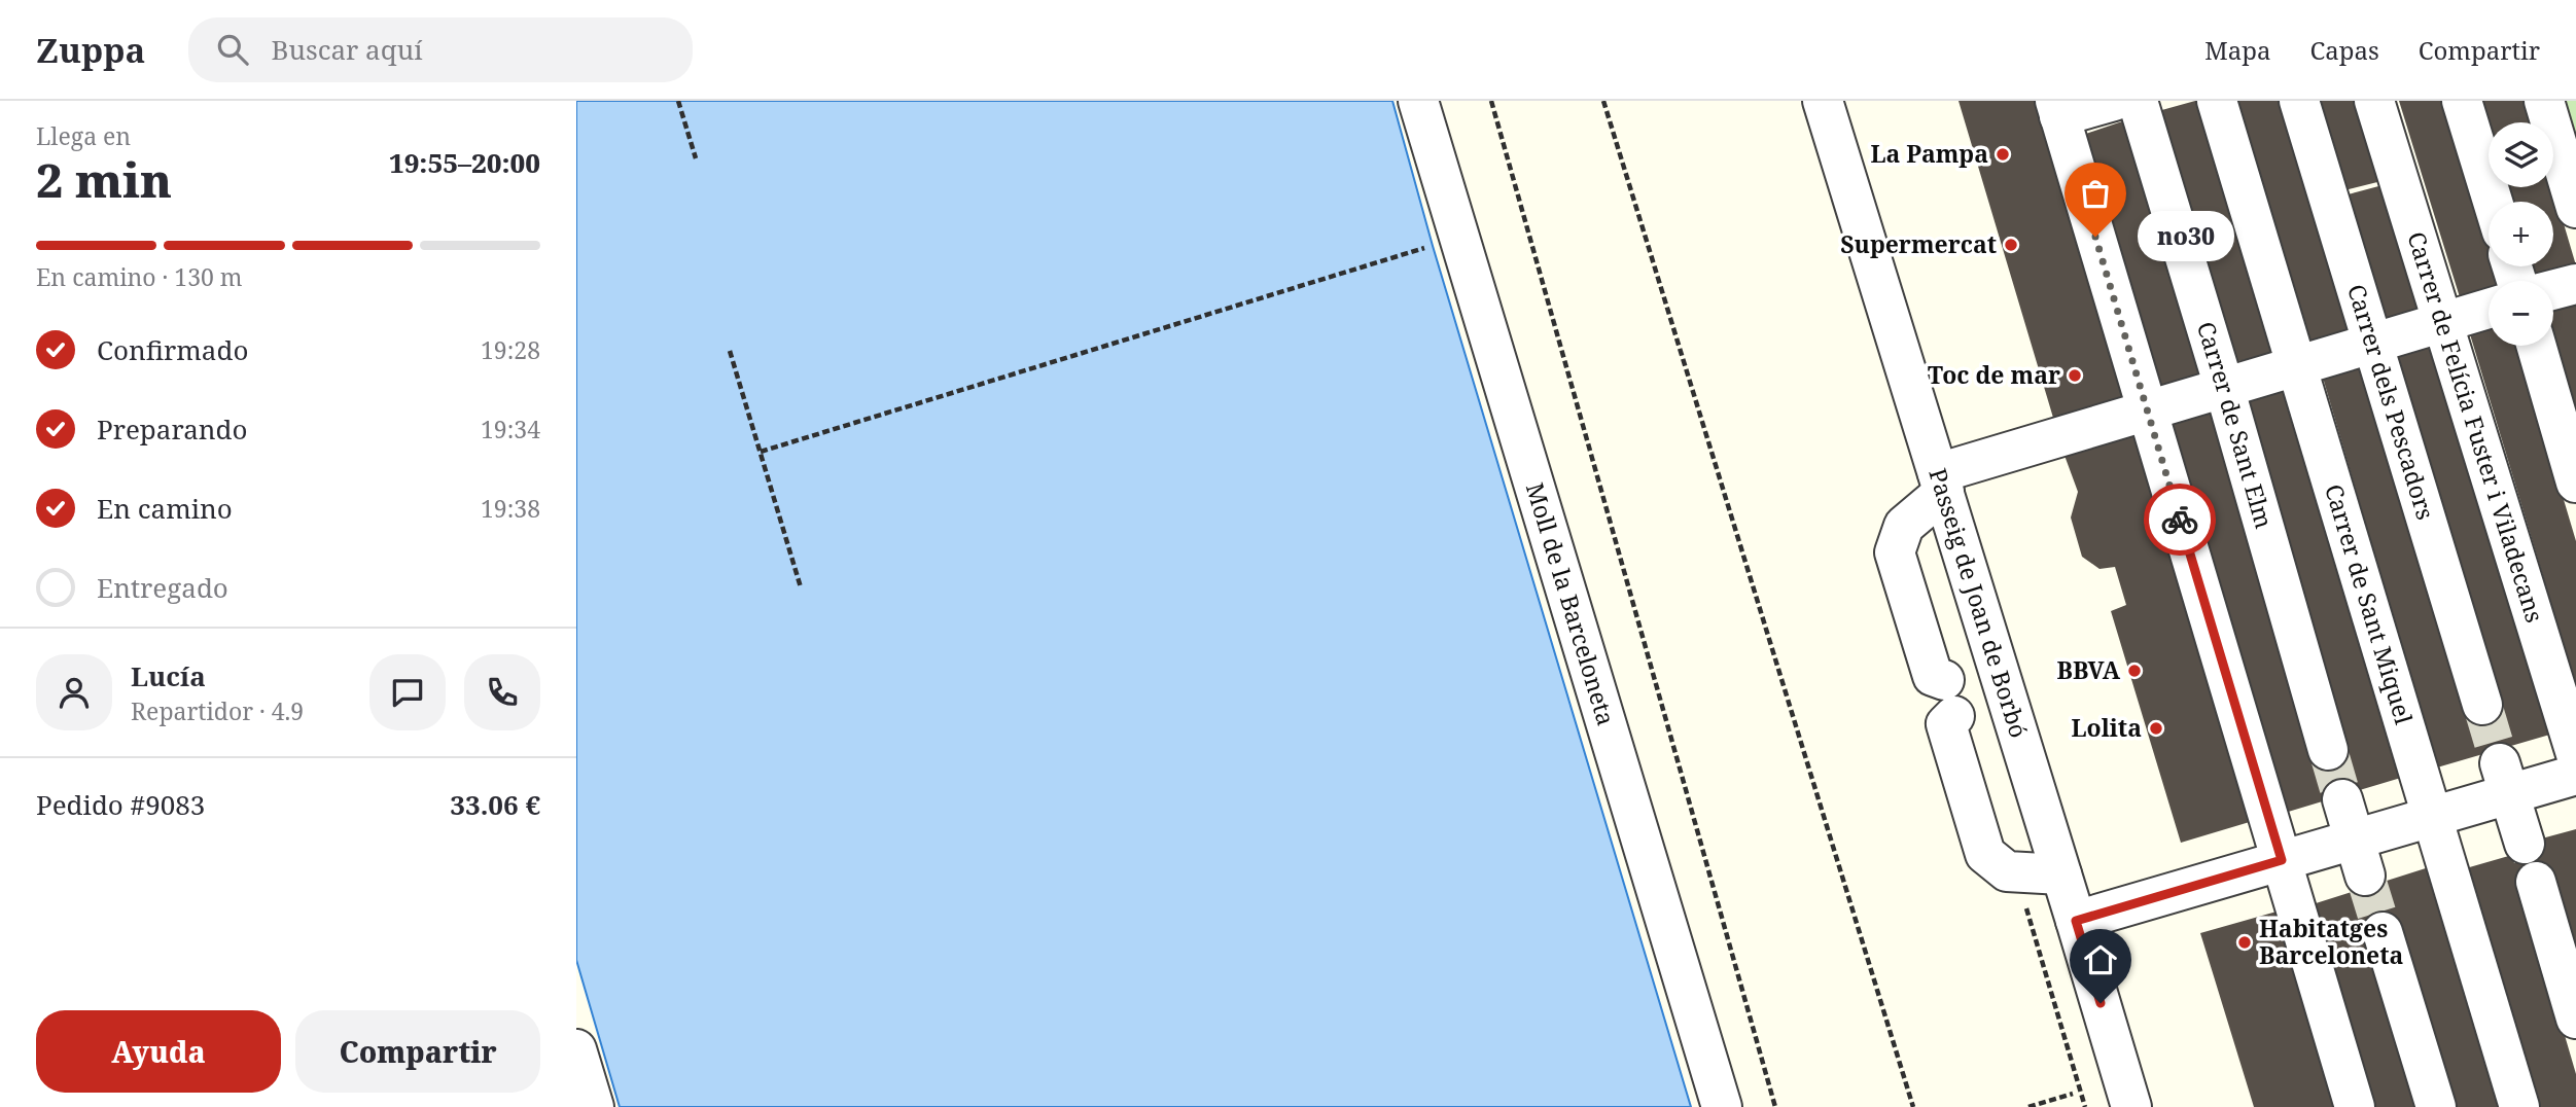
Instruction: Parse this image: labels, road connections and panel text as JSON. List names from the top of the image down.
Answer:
{
  "streets": {
    "street": [
      "Carrer dels Pescadors",
      "Carrer de Sant Elm",
      "Carrer de Felícia Fuster i Viladecans",
      "Moll de la Barceloneta",
      "Passeig de Joan de Borbó",
      "Carrer de Sant Miquel"
    ]
  },
  "places": [
    "La Pampa",
    "no30",
    "Supermercat",
    "Toc de mar",
    "BBVA",
    "Lolita",
    "Habitatges Barceloneta"
  ],
  "page": {
    "header": "Zuppa",
    "search": "Buscar aquí",
    "nav": ["Mapa", "Capas", "Compartir"],
    "heading": ["2 min", "Llega en", "19:55–20:00"],
    "panel": [
      "Lucía",
      "Repartidor · 4.9",
      "Pedido #9083",
      "33.06 €"
    ],
    "map_buttons": ["+", "−"],
    "bubble": "no30",
    "bar": "En camino · 130 m",
    "list": [
      ["Confirmado", "19:28"],
      ["Preparando", "19:34"],
      ["En camino", "19:38"],
      "Entregado"
    ],
    "buttons": ["Ayuda", "Compartir"]
  }
}
